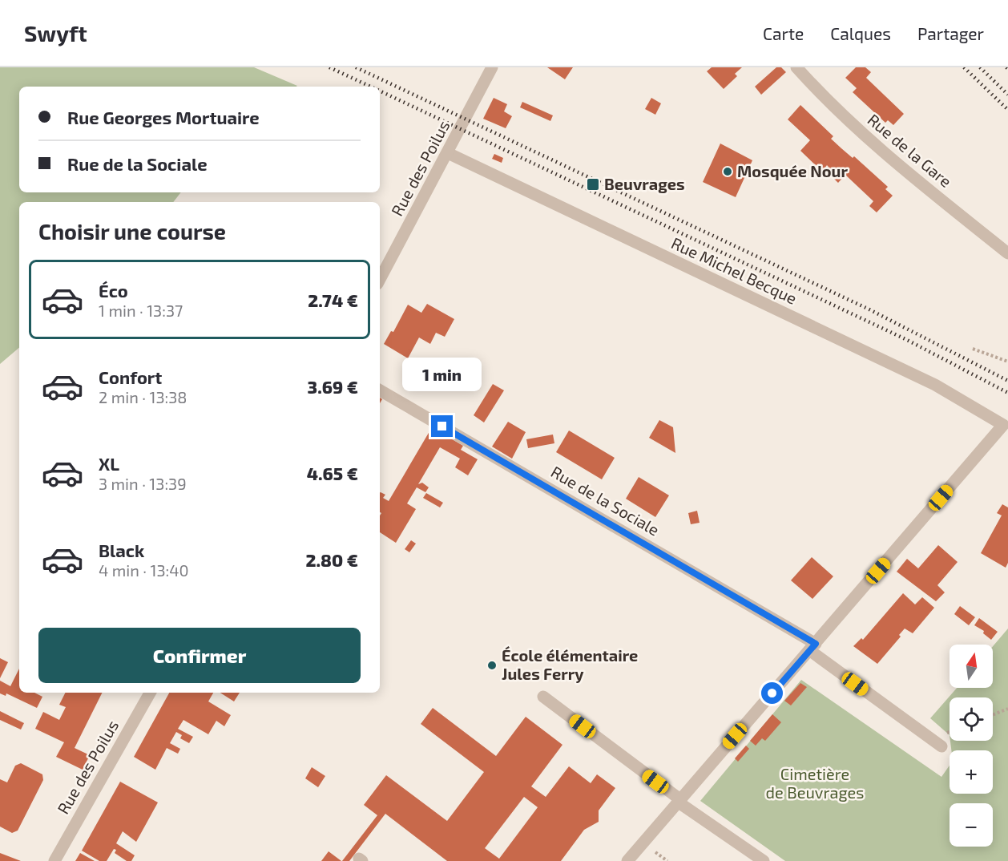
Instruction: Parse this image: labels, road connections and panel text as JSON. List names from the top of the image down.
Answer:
{
  "streets": {
    "street": [
      "Rue de la Gare",
      "Rue des Poilus",
      "Rue Michel Becque",
      "Rue de la Sociale"
    ]
  },
  "crossings": [
    ["Rue des Poilus", "Rue Michel Becque"],
    ["Rue Michel Becque", "Rue de la Sociale"]
  ],
  "parks": ["Cimetière de Beuvrages"],
  "places": {
    "other": ["Mosquée Nour", "École élémentaire Jules Ferry"],
    "transit": ["Beuvrages"]
  },
  "north": "top",
  "page": {
    "header": "Swyft",
    "nav": ["Carte", "Calques", "Partager"],
    "banner": ["Rue Georges Mortuaire", "Rue de la Sociale"],
    "heading": "Choisir une course",
    "list": [
      {
        "name": "Éco",
        "note": "1 min · 13:37",
        "value": "2.74 €"
      },
      {
        "name": "Confort",
        "note": "2 min · 13:38",
        "value": "3.69 €"
      },
      {
        "name": "XL",
        "note": "3 min · 13:39",
        "value": "4.65 €"
      },
      {
        "name": "Black",
        "note": "4 min · 13:40",
        "value": "2.80 €"
      }
    ],
    "bubble": "1 min",
    "buttons": "Confirmer",
    "map_buttons": ["+", "−"]
  }
}
